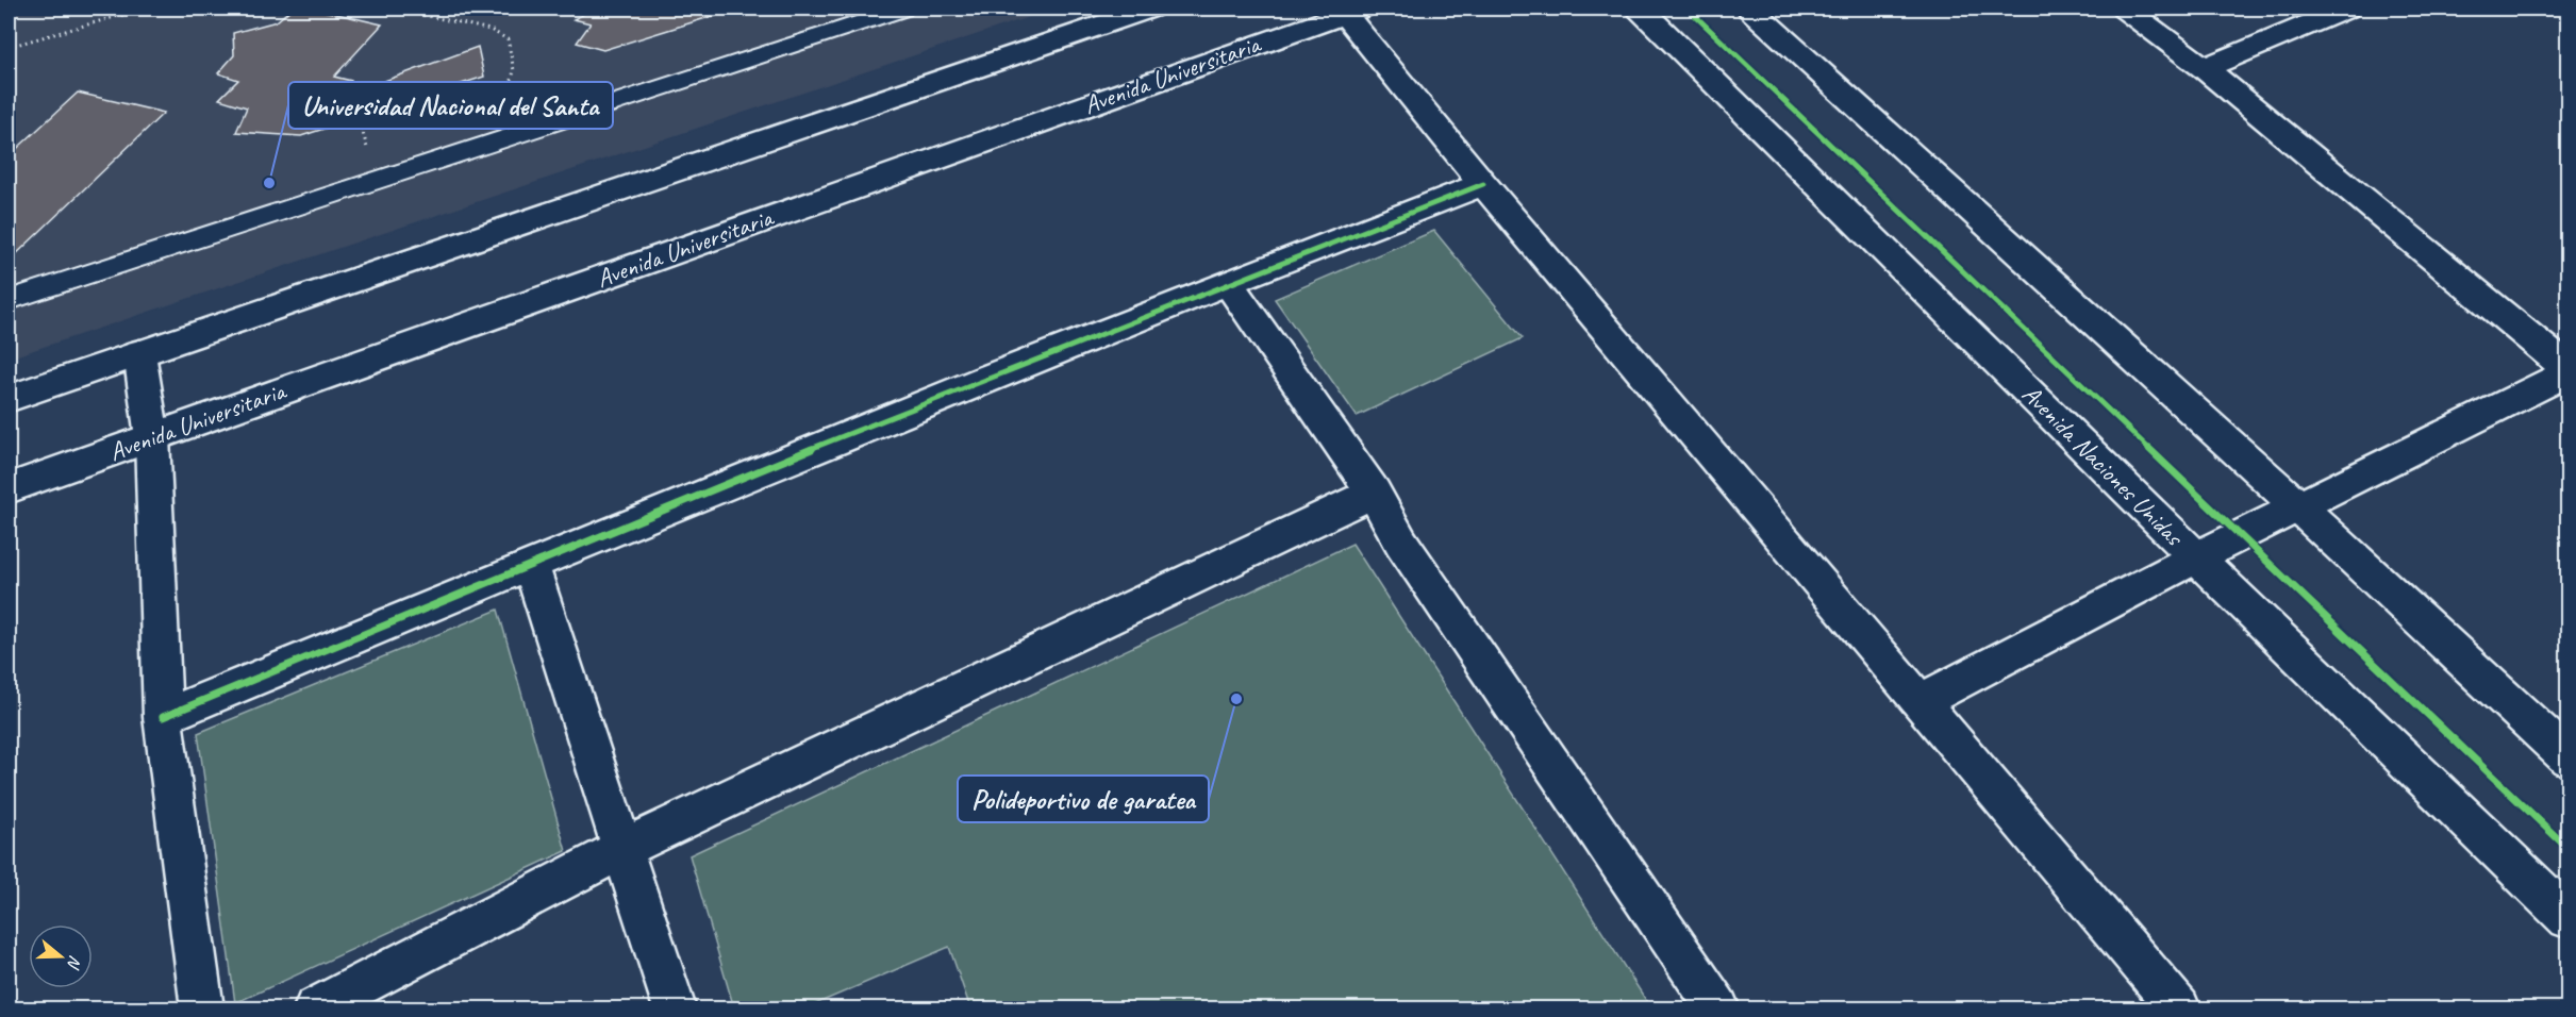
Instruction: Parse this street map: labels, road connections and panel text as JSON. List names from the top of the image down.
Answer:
{
  "streets": {
    "street": ["Avenida Universitaria", "Avenida Naciones Unidas"]
  },
  "places": ["Universidad Nacional del Santa", "Polideportivo de garatea"],
  "north": "right"
}
